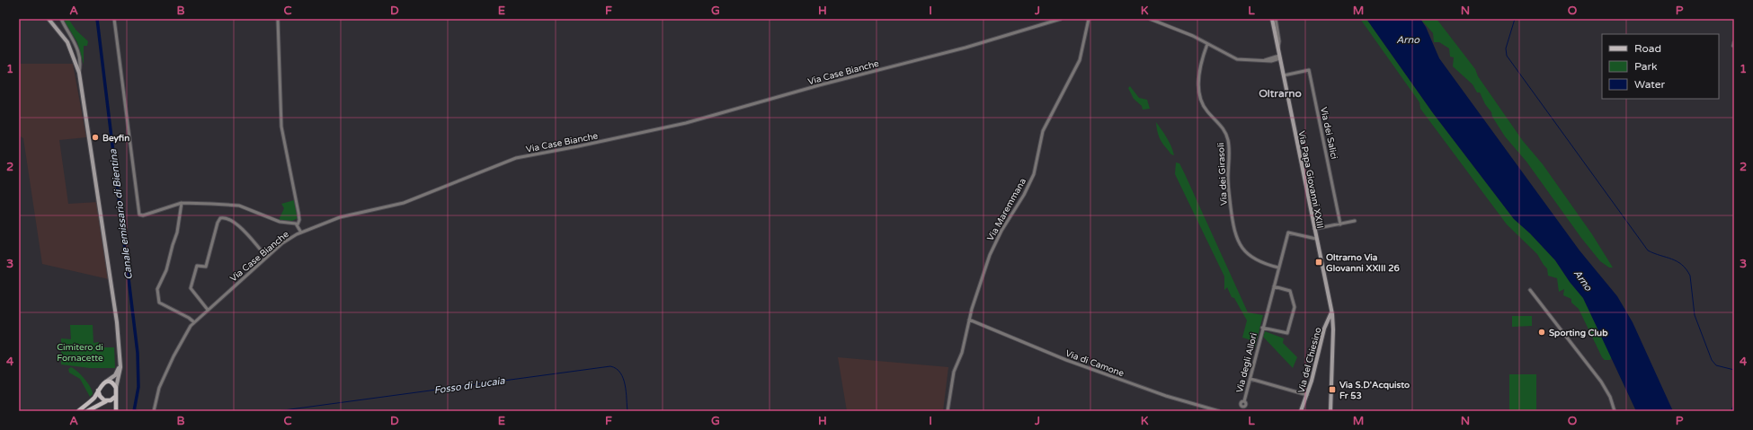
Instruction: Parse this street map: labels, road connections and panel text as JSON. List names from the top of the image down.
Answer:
{
  "streets": {
    "main road": ["Via Papa Giovanni XXIII", "Via del Chiesino"],
    "street": [
      "Via Case Bianche",
      "Via dei Salici",
      "Via dei Girasoli",
      "Via Maremmana",
      "Via di Camone",
      "Via degli Allori"
    ]
  },
  "crossings": [
    ["Via dei Salici", "Via Papa Giovanni XXIII"],
    ["Via dei Girasoli", "Via degli Allori"],
    ["Via Papa Giovanni XXIII", "Via del Chiesino"],
    ["Via Papa Giovanni XXIII", "Via degli Allori"],
    ["Via Maremmana", "Via di Camone"]
  ],
  "districts": ["Oltrarno"],
  "water": ["Arno", "Canale emissario di Bientina", "Fosso di Lucaia"],
  "parks": ["Cimitero di Fornacette"],
  "places": {
    "other": ["Beyfin", "Sporting Club"],
    "transit": ["Oltrarno Via GIovanni XXIII 26", "Via S.D'Acquisto Fr 53"]
  },
  "legend": ["Road", "Park", "Water"],
  "grid": {
    "columns": [
      "A",
      "B",
      "C",
      "D",
      "E",
      "F",
      "G",
      "H",
      "I",
      "J",
      "K",
      "L",
      "M",
      "N",
      "O",
      "P"
    ],
    "rows": [
      "1",
      "2",
      "3",
      "4"
    ]
  }
}
